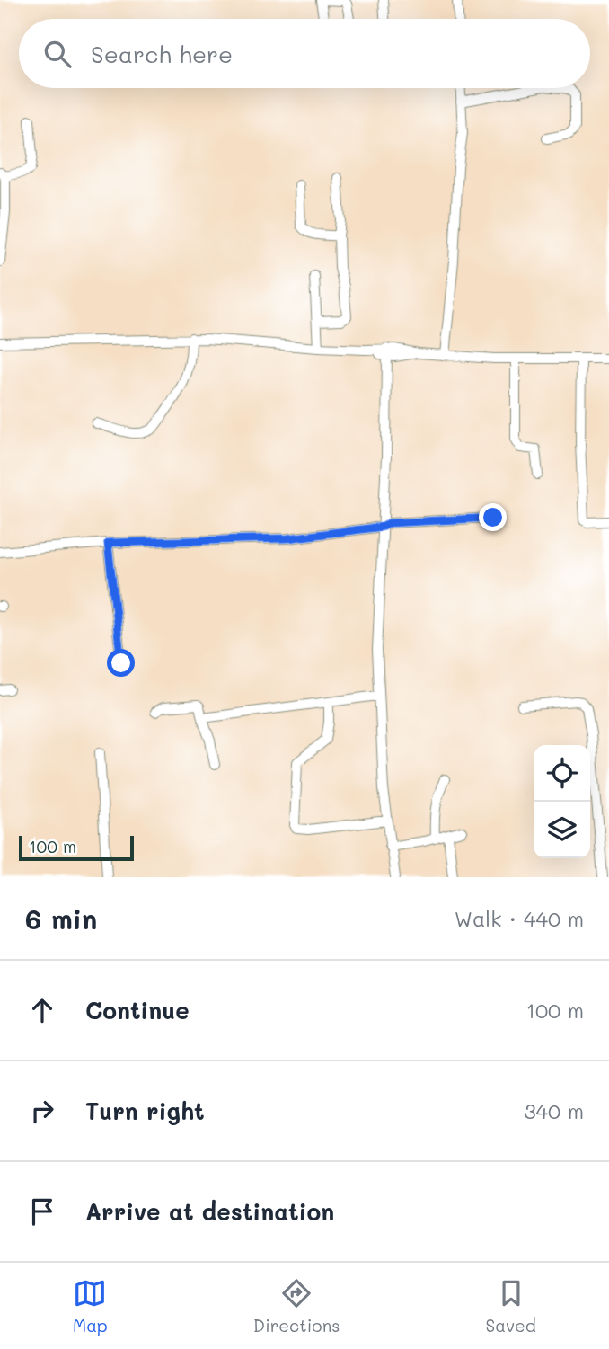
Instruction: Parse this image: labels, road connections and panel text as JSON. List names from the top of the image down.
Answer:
{
  "scale_bar": "100 m",
  "page": {
    "search": "Search here",
    "scale": "100 m",
    "heading": ["6 min", "Walk · 440 m"],
    "list": [
      ["Continue", "100 m"],
      ["Turn right", "340 m"],
      "Arrive at destination"
    ],
    "nav": ["Map", "Directions", "Saved"]
  }
}
